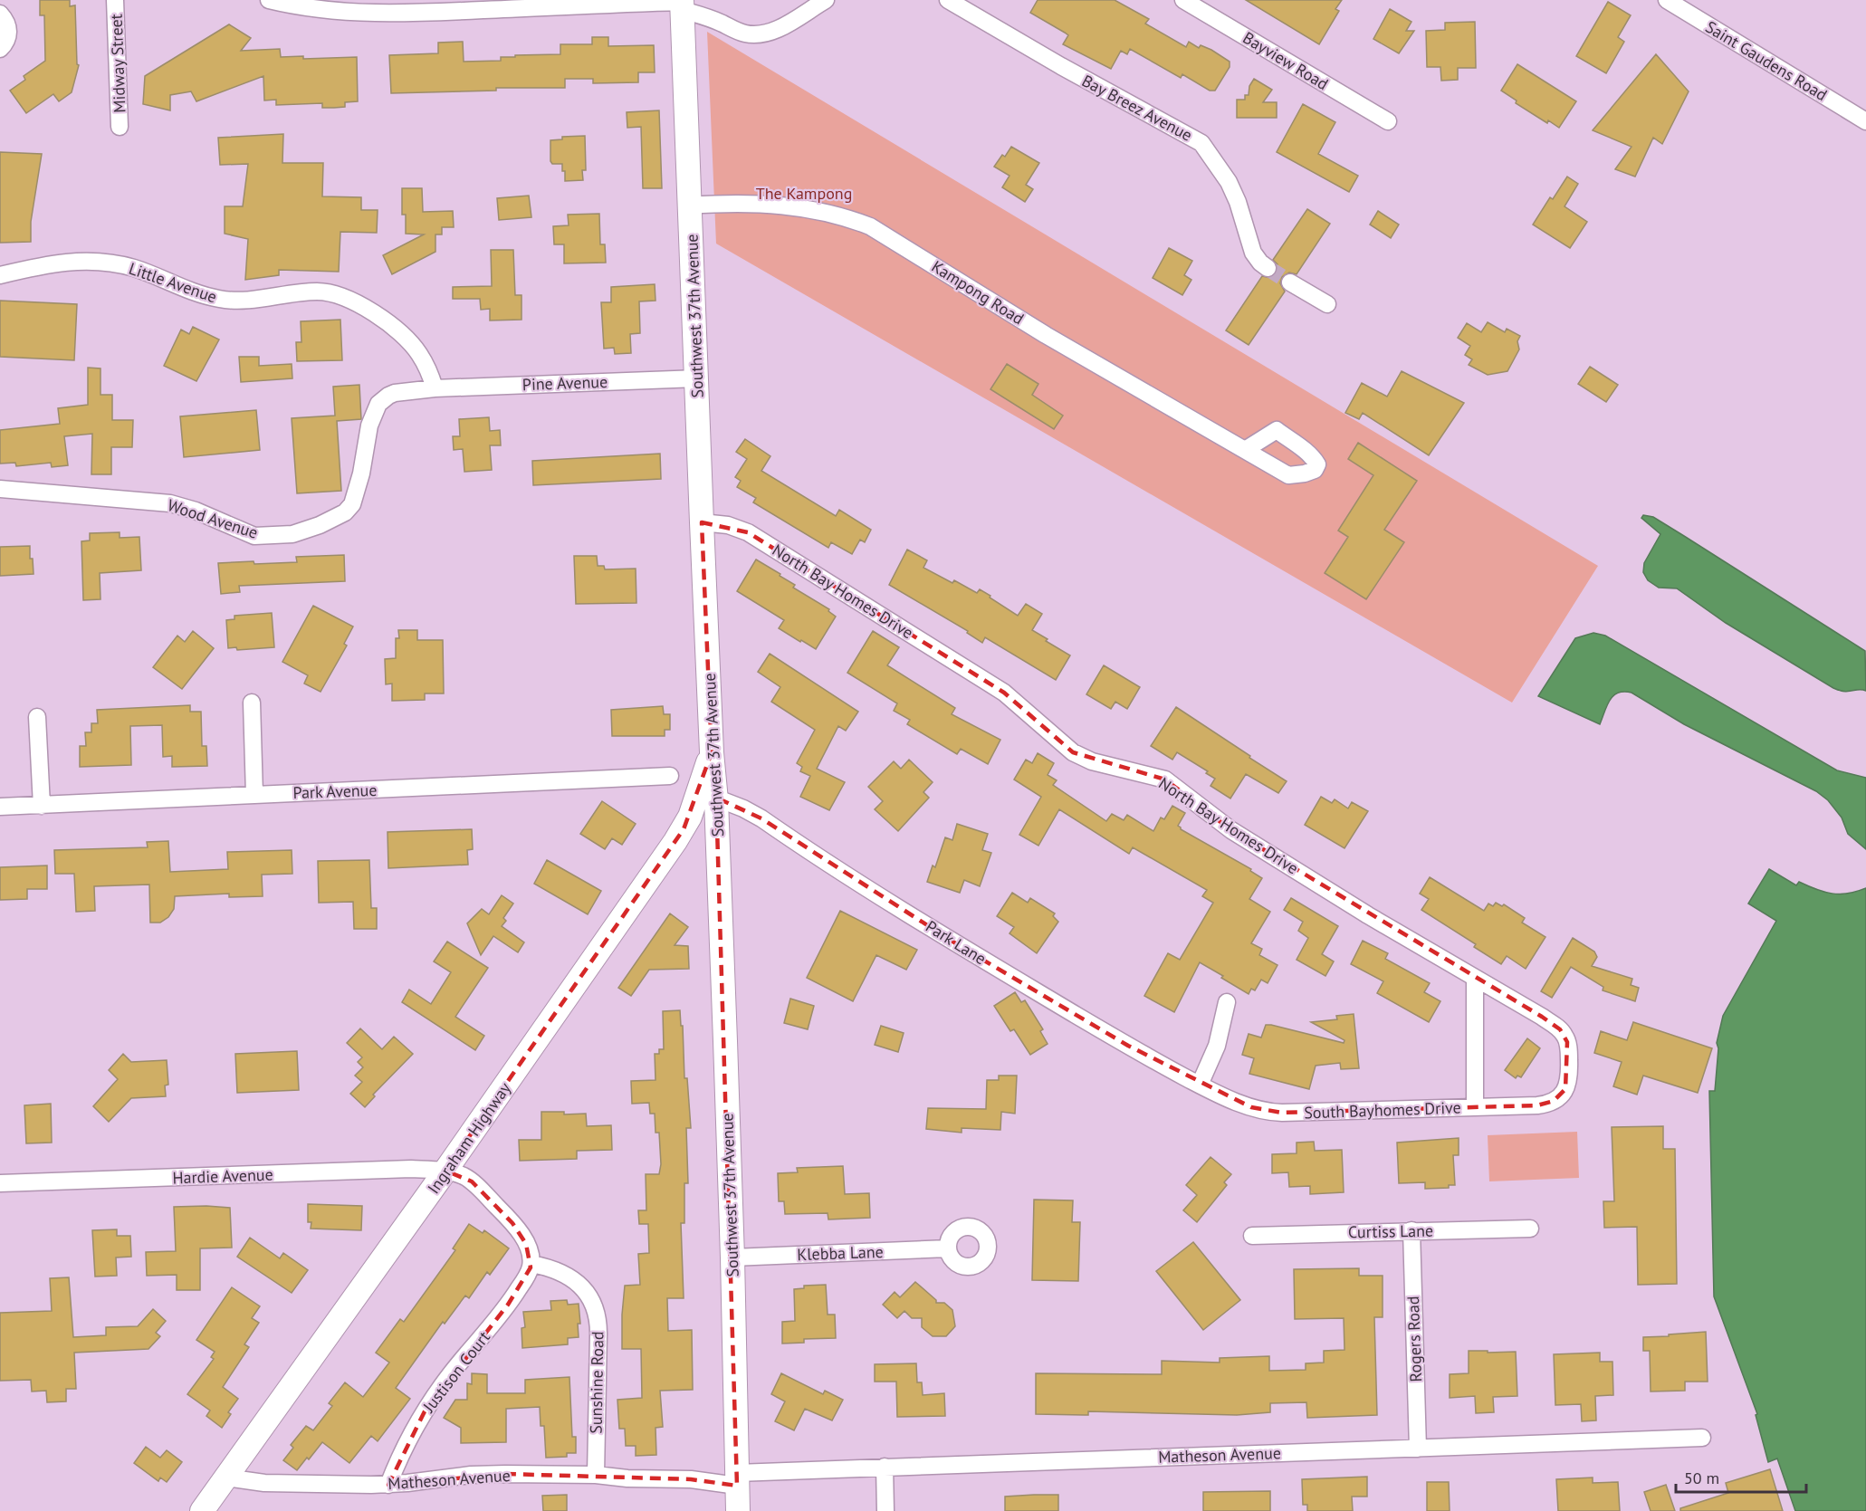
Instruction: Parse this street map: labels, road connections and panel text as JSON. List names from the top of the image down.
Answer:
{
  "streets": {
    "main road": ["Southwest 37th Avenue", "Ingraham Highway"],
    "street": [
      "Bayview Road",
      "Saint Gaudens Road",
      "Midway Street",
      "Bay Breez Avenue",
      "Little Avenue",
      "Kampong Road",
      "Pine Avenue",
      "Wood Avenue",
      "North Bay Homes Drive",
      "Park Avenue",
      "Park Lane",
      "South Bayhomes Drive",
      "Hardie Avenue",
      "Curtiss Lane",
      "Klebba Lane",
      "Rogers Road",
      "Justison Court",
      "Sunshine Road",
      "Matheson Avenue"
    ]
  },
  "crossings": [
    ["Little Avenue", "Pine Avenue"],
    ["Little Avenue", "Wood Avenue"],
    ["Kampong Road", "Southwest 37th Avenue"],
    ["Southwest 37th Avenue", "Pine Avenue"],
    ["Southwest 37th Avenue", "North Bay Homes Drive"],
    ["Southwest 37th Avenue", "Park Lane"],
    ["Southwest 37th Avenue", "Ingraham Highway"],
    ["Southwest 37th Avenue", "Klebba Lane"],
    ["Southwest 37th Avenue", "Matheson Avenue"],
    ["Pine Avenue", "Wood Avenue"],
    ["North Bay Homes Drive", "South Bayhomes Drive"],
    ["Park Lane", "South Bayhomes Drive"],
    ["Ingraham Highway", "Hardie Avenue"],
    ["Ingraham Highway", "Matheson Avenue"],
    ["Curtiss Lane", "Rogers Road"],
    ["Rogers Road", "Matheson Avenue"],
    ["Justison Court", "Sunshine Road"],
    ["Justison Court", "Matheson Avenue"],
    ["Sunshine Road", "Matheson Avenue"]
  ],
  "parks": ["The Kampong"],
  "scale_bar": "50 m"
}
